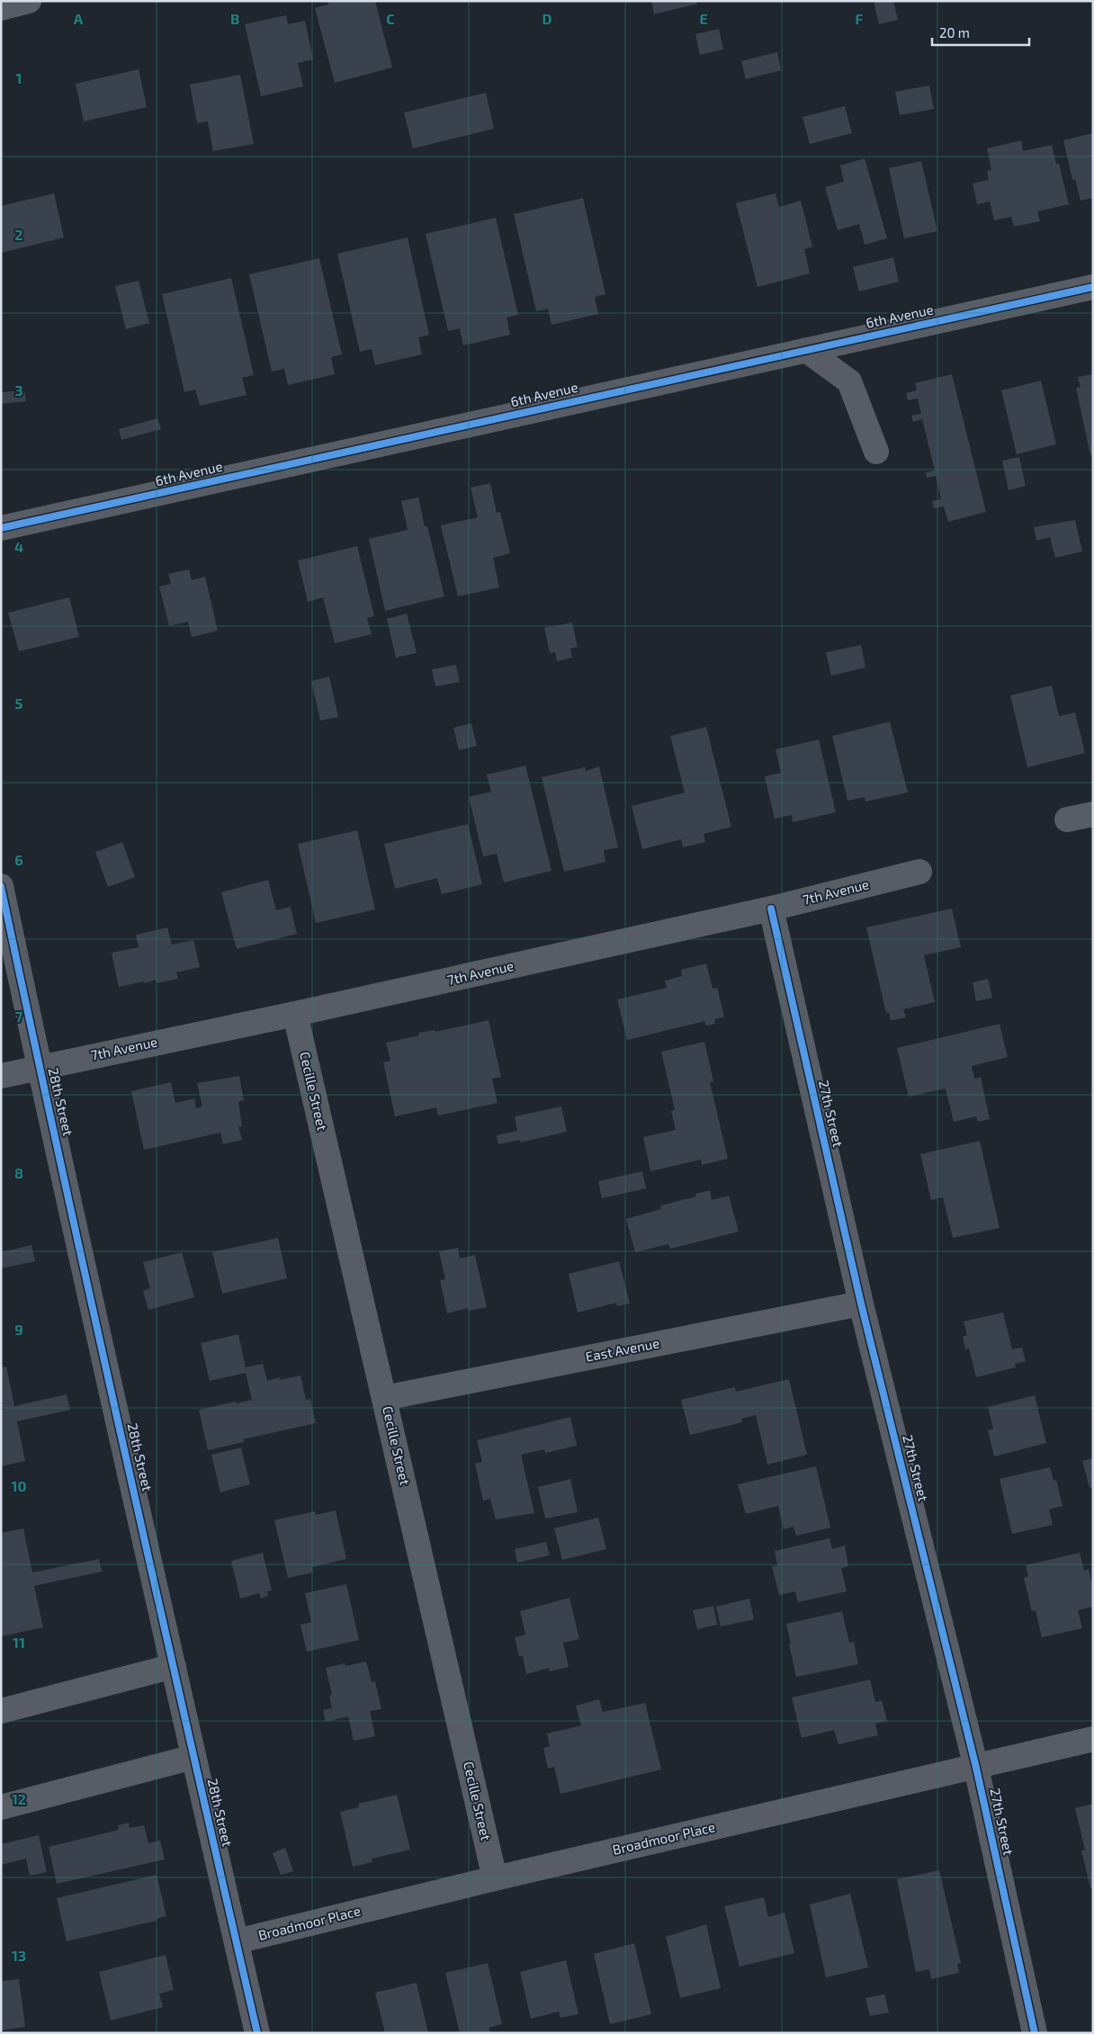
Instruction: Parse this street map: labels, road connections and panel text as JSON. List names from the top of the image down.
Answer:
{
  "streets": {
    "street": [
      "6th Avenue",
      "7th Avenue",
      "Cecille Street",
      "28th Street",
      "27th Street",
      "East Avenue",
      "Broadmoor Place"
    ]
  },
  "crossings": [
    ["7th Avenue", "Cecille Street"],
    ["7th Avenue", "28th Street"],
    ["7th Avenue", "27th Street"],
    ["Cecille Street", "East Avenue"],
    ["Cecille Street", "Broadmoor Place"],
    ["28th Street", "Broadmoor Place"],
    ["27th Street", "East Avenue"],
    ["27th Street", "Broadmoor Place"]
  ],
  "scale_bar": "20 m",
  "grid": {
    "columns": [
      "A",
      "B",
      "C",
      "D",
      "E",
      "F"
    ],
    "rows": [
      "1",
      "2",
      "3",
      "4",
      "5",
      "6",
      "7",
      "8",
      "9",
      "10",
      "11",
      "12",
      "13"
    ]
  }
}
